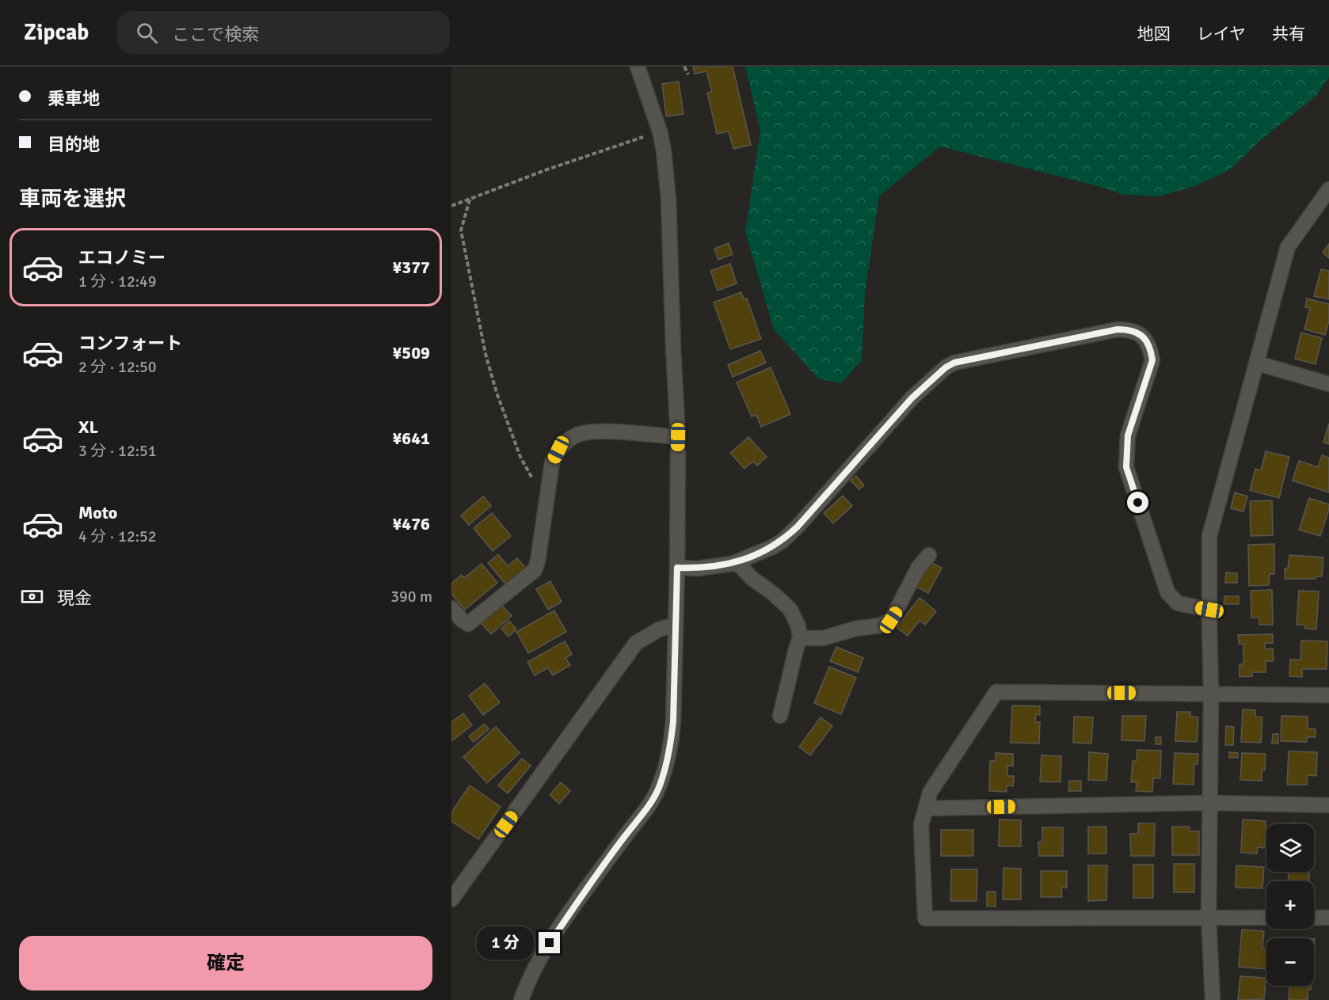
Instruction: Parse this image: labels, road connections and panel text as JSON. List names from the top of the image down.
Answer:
{
  "page": {
    "header": "Zipcab",
    "search": "ここで検索",
    "nav": ["地図", "レイヤ", "共有"],
    "banner": ["乗車地", "目的地"],
    "heading": "車両を選択",
    "list": [
      {
        "name": "エコノミー",
        "note": "1 分 · 12:49",
        "value": "¥377"
      },
      {
        "name": "コンフォート",
        "note": "2 分 · 12:50",
        "value": "¥509"
      },
      {
        "name": "XL",
        "note": "3 分 · 12:51",
        "value": "¥641"
      },
      {
        "name": "Moto",
        "note": "4 分 · 12:52",
        "value": "¥476"
      }
    ],
    "pay": ["現金", "390 m"],
    "map_buttons": ["+", "−"],
    "buttons": "確定",
    "bubble": "1 分"
  }
}
